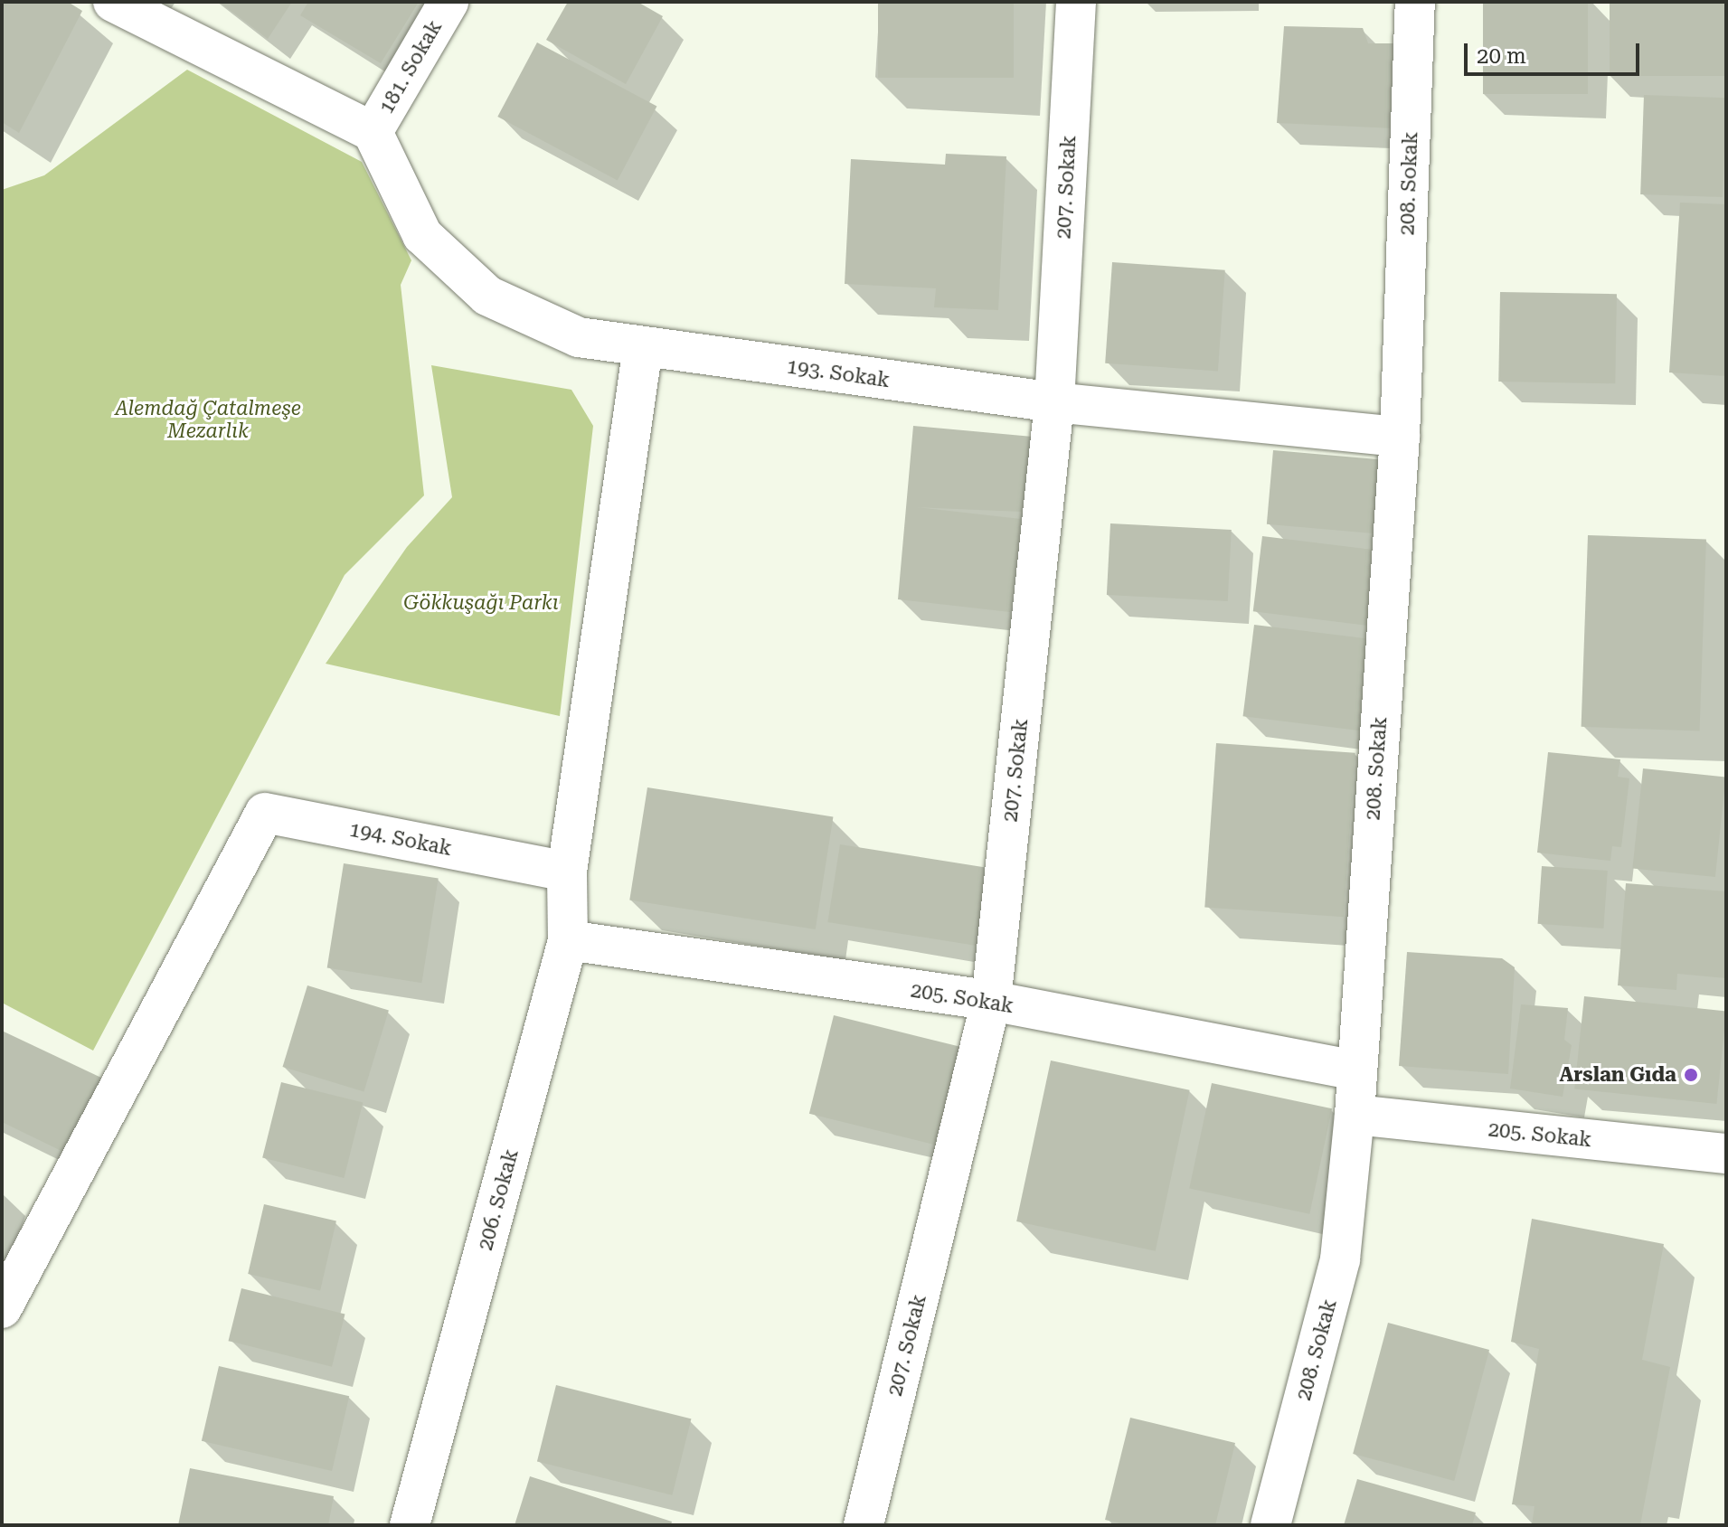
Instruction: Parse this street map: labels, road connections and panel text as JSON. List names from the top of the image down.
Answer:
{
  "streets": {
    "street": [
      "181. Sokak",
      "208. Sokak",
      "207. Sokak",
      "193. Sokak",
      "194. Sokak",
      "205. Sokak",
      "206. Sokak"
    ]
  },
  "crossings": [
    ["181. Sokak", "193. Sokak"],
    ["208. Sokak", "193. Sokak"],
    ["208. Sokak", "205. Sokak"],
    ["207. Sokak", "193. Sokak"],
    ["207. Sokak", "205. Sokak"],
    ["194. Sokak", "206. Sokak"],
    ["205. Sokak", "206. Sokak"]
  ],
  "parks": ["Alemdağ Çatalmeşe Mezarlık", "Gökkuşağı Parkı"],
  "places": ["Arslan Gıda"],
  "scale_bar": "20 m"
}
